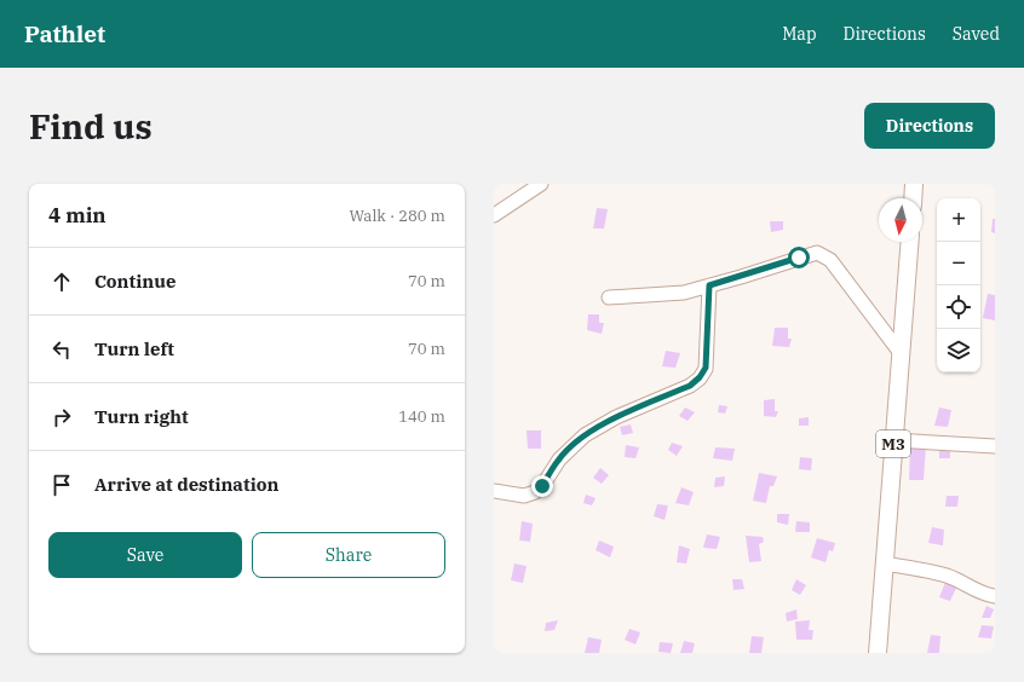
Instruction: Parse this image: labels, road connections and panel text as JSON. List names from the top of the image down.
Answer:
{
  "streets": {
    "main road": ["M3"]
  },
  "north": "bottom",
  "page": {
    "header": "Pathlet",
    "nav": ["Map", "Directions", "Saved"],
    "buttons": [
      "Directions",
      ["Save", "Share"]
    ],
    "title": "Find us",
    "heading": ["4 min", "Walk · 280 m"],
    "map_buttons": ["+", "−"],
    "list": [
      ["Continue", "70 m"],
      ["Turn left", "70 m"],
      ["Turn right", "140 m"],
      "Arrive at destination"
    ]
  }
}
